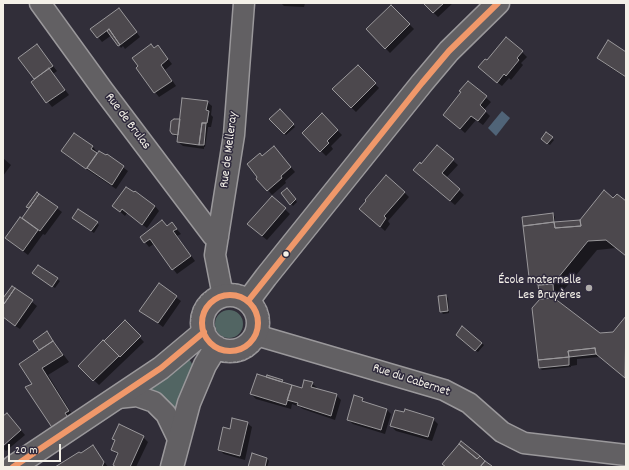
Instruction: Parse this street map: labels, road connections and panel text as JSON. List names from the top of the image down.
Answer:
{
  "streets": {
    "street": ["Rue de Brulas", "Rue de Melleray", "Rue du Cabernet"]
  },
  "crossings": [
    ["Rue de Brulas", "Rue de Melleray"],
    ["Rue de Melleray", "Rue du Cabernet"]
  ],
  "places": ["École maternelle Les Bruyères"],
  "scale_bar": "20 m"
}
